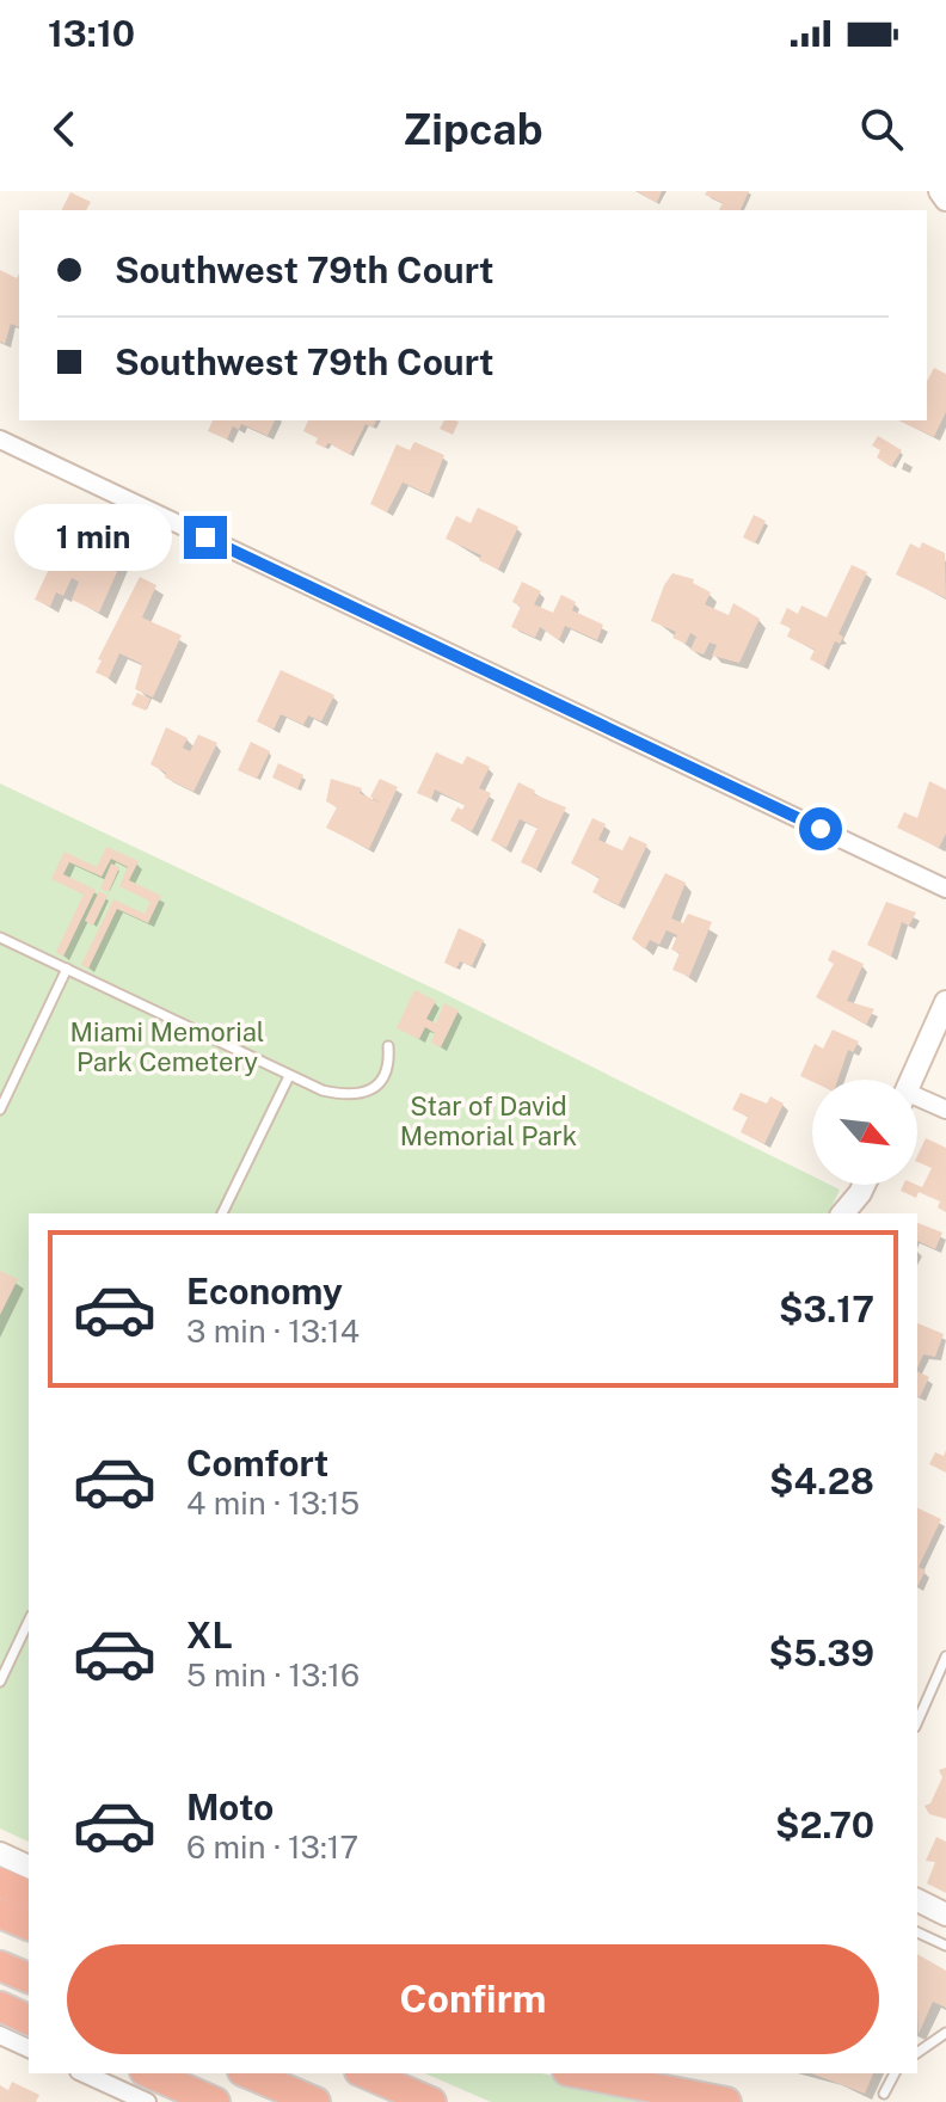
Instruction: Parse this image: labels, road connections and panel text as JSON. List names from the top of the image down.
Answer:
{
  "parks": ["Miami Memorial Park Cemetery", "Star of David Memorial Park"],
  "north": "bottom right",
  "page": {
    "status": "13:10",
    "header": "Zipcab",
    "banner": ["Southwest 79th Court", "Southwest 79th Court"],
    "bubble": "1 min",
    "list": [
      {
        "name": "Economy",
        "note": "3 min · 13:14",
        "value": "$3.17"
      },
      {
        "name": "Comfort",
        "note": "4 min · 13:15",
        "value": "$4.28"
      },
      {
        "name": "XL",
        "note": "5 min · 13:16",
        "value": "$5.39"
      },
      {
        "name": "Moto",
        "note": "6 min · 13:17",
        "value": "$2.70"
      }
    ],
    "buttons": "Confirm"
  }
}
